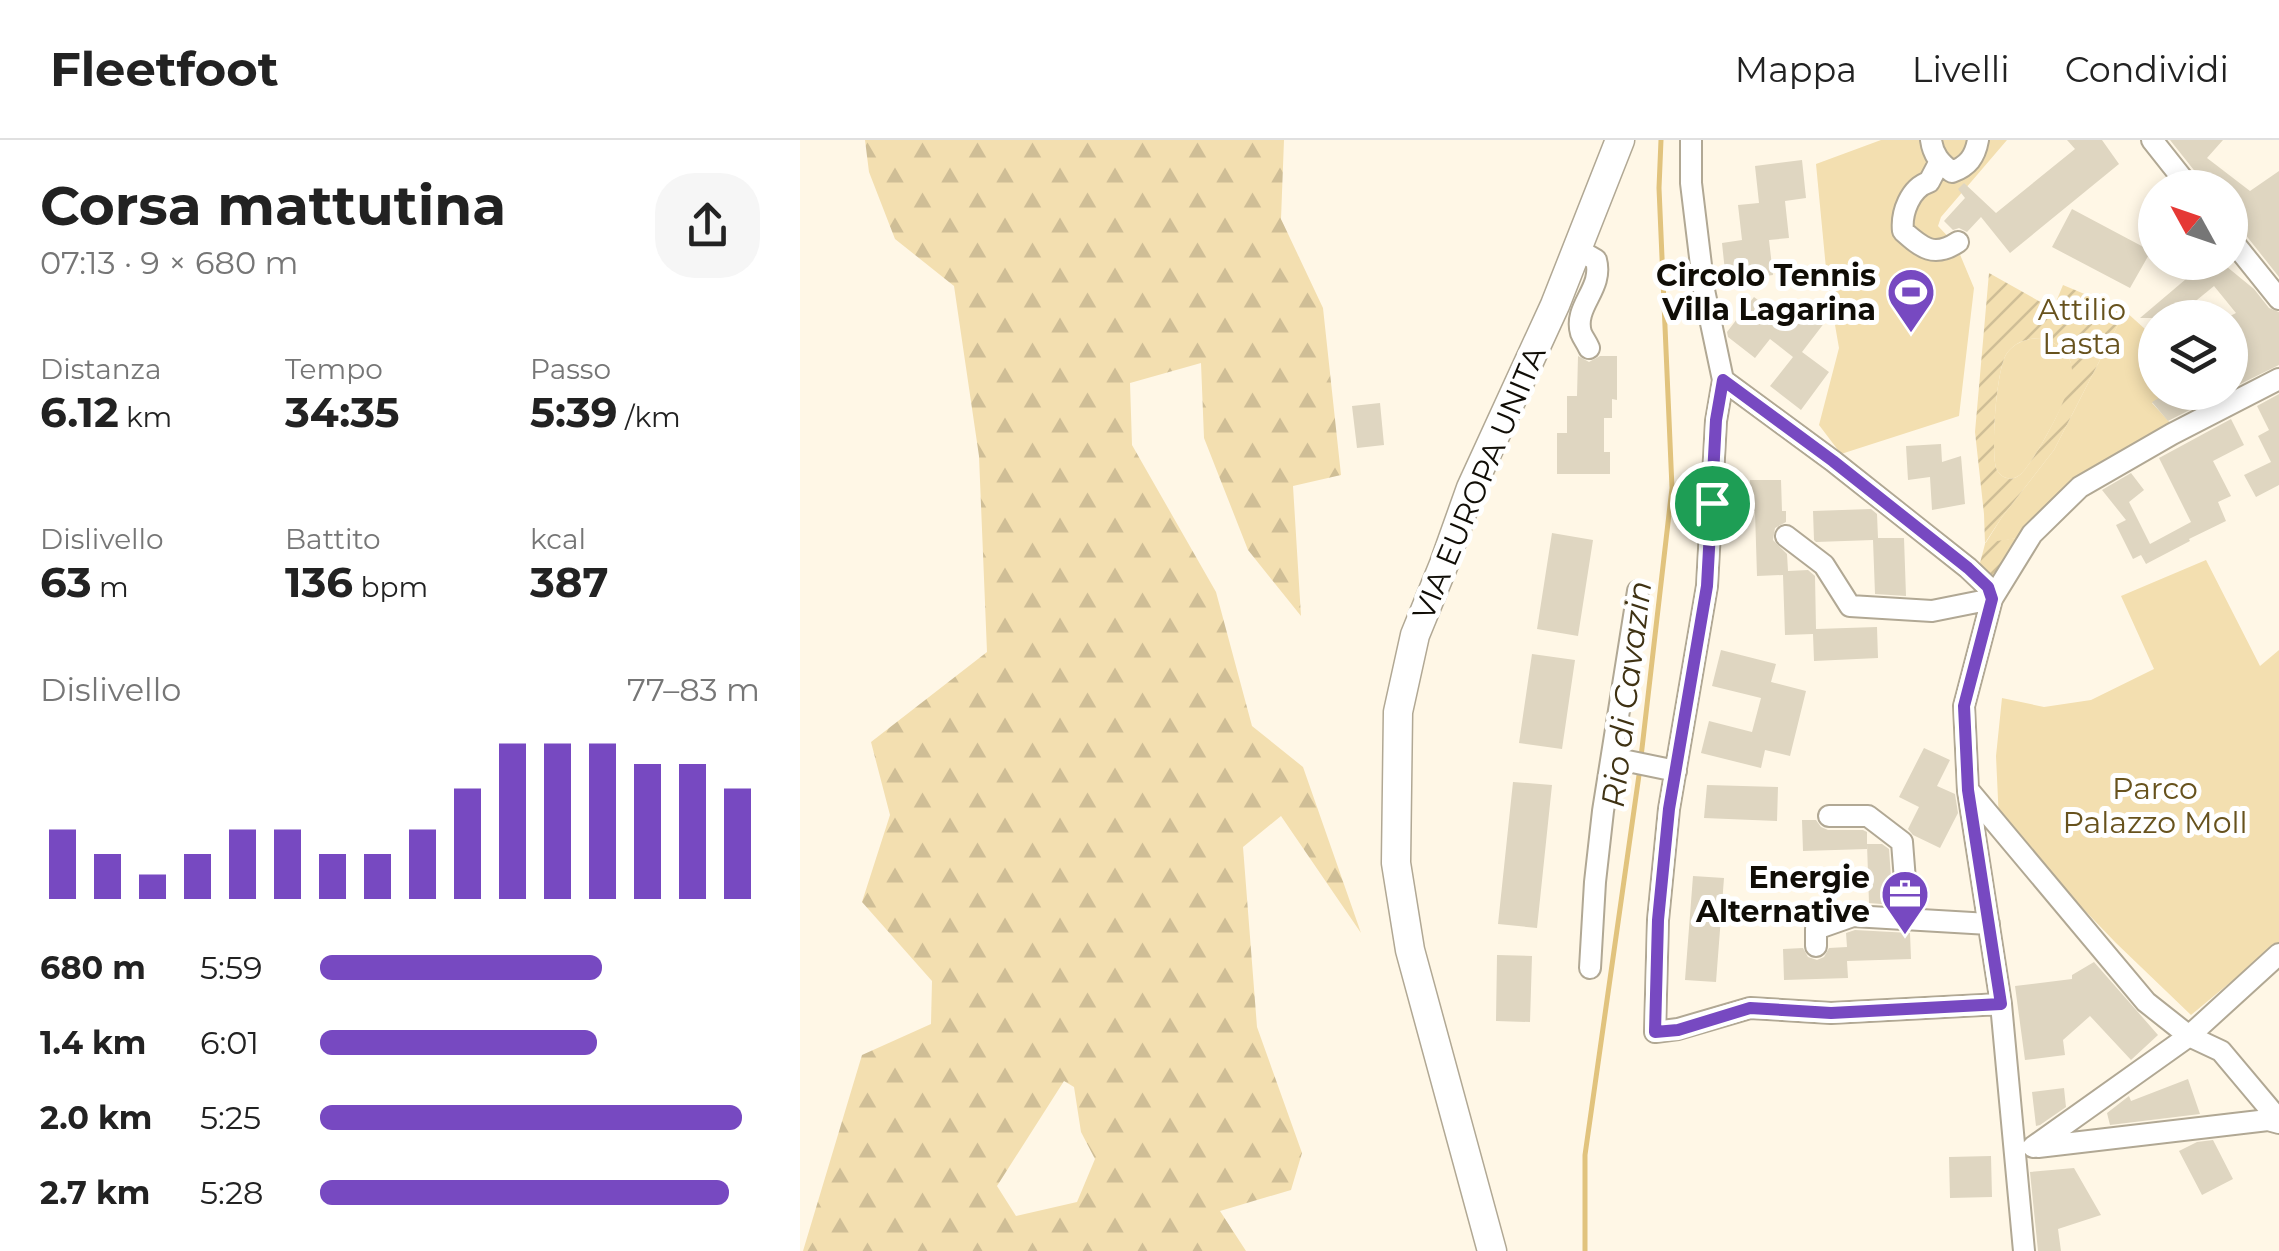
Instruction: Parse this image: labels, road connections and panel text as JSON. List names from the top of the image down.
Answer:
{
  "streets": {
    "main road": ["VIA EUROPA UNITA"]
  },
  "water": ["Rio di Cavazin"],
  "parks": ["Attilio Lasta", "Parco Palazzo Moll"],
  "places": {
    "sports": ["Circolo Tennis Villa Lagarina"],
    "office": ["Energie Alternative"]
  },
  "north": "top left",
  "page": {
    "header": "Fleetfoot",
    "nav": ["Mappa", "Livelli", "Condividi"],
    "heading": ["Corsa mattutina", "07:13 · 9 × 680 m"],
    "stats": [
      ["Distanza", "6.12 km"],
      ["Tempo", "34:35"],
      ["Passo", "5:39 /km"],
      ["Dislivello", "63 m"],
      ["Battito", "136 bpm"],
      ["kcal", "387"]
    ],
    "chart": ["Dislivello", "77–83 m"],
    "list": [
      {
        "name": "680 m",
        "note": "5:59"
      },
      {
        "name": "1.4 km",
        "note": "6:01"
      },
      {
        "name": "2.0 km",
        "note": "5:25"
      },
      {
        "name": "2.7 km",
        "note": "5:28"
      }
    ]
  }
}
